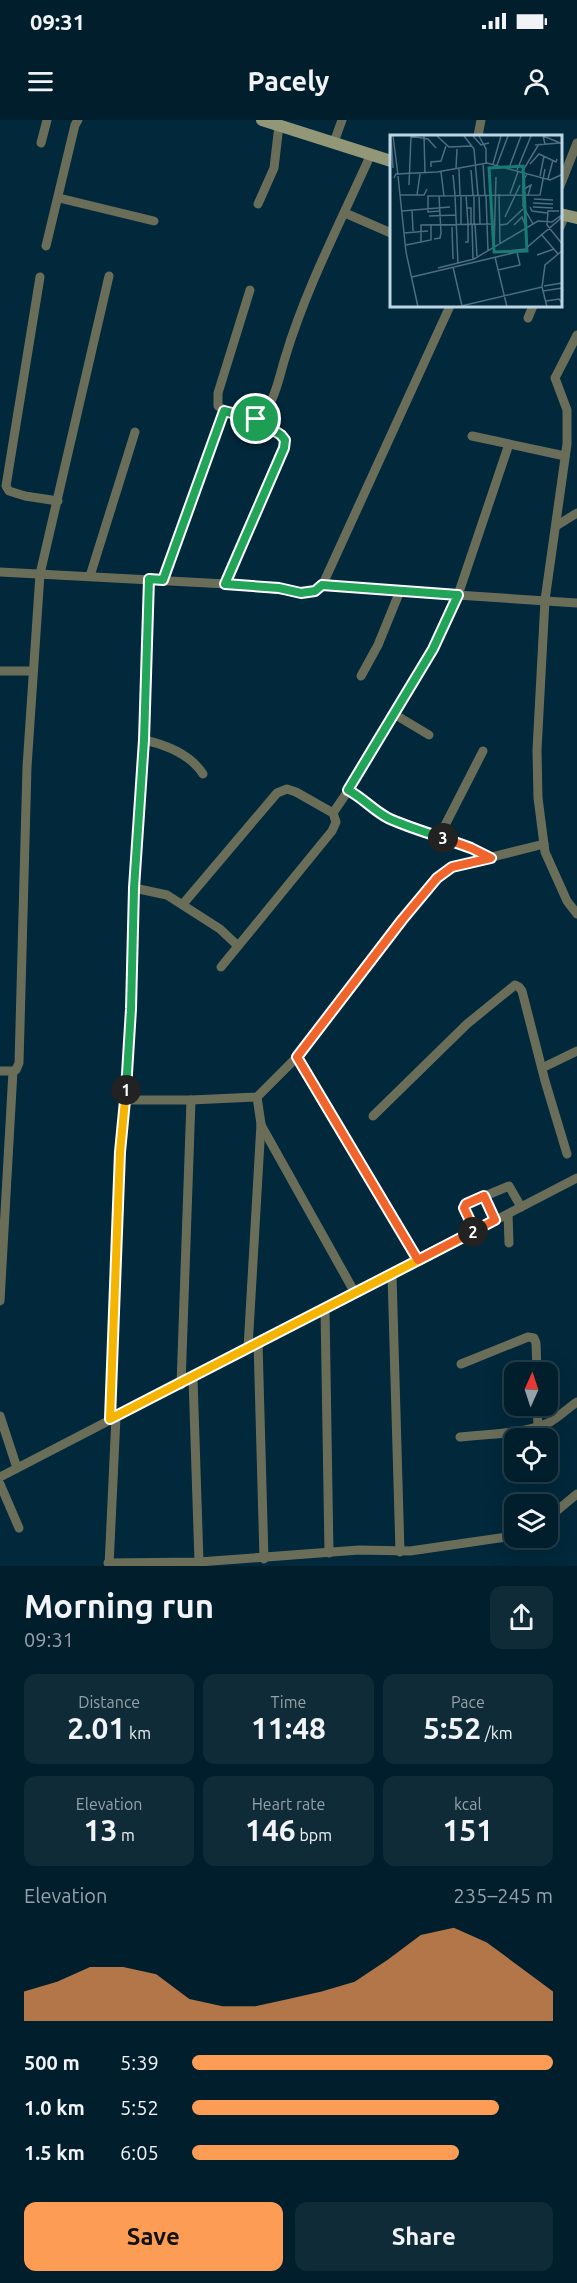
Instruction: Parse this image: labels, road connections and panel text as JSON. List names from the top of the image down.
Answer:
{
  "north": "top",
  "page": {
    "status": "09:31",
    "header": "Pacely",
    "pins": ["3", "1", "2"],
    "heading": ["Morning run", "09:31"],
    "stats": [
      ["Distance", "2.01 km"],
      ["Time", "11:48"],
      ["Pace", "5:52 /km"],
      ["Elevation", "13 m"],
      ["Heart rate", "146 bpm"],
      ["kcal", "151"]
    ],
    "chart": ["Elevation", "235–245 m"],
    "list": [
      {
        "name": "500 m",
        "note": "5:39"
      },
      {
        "name": "1.0 km",
        "note": "5:52"
      },
      {
        "name": "1.5 km",
        "note": "6:05"
      }
    ],
    "buttons": ["Save", "Share"]
  }
}
